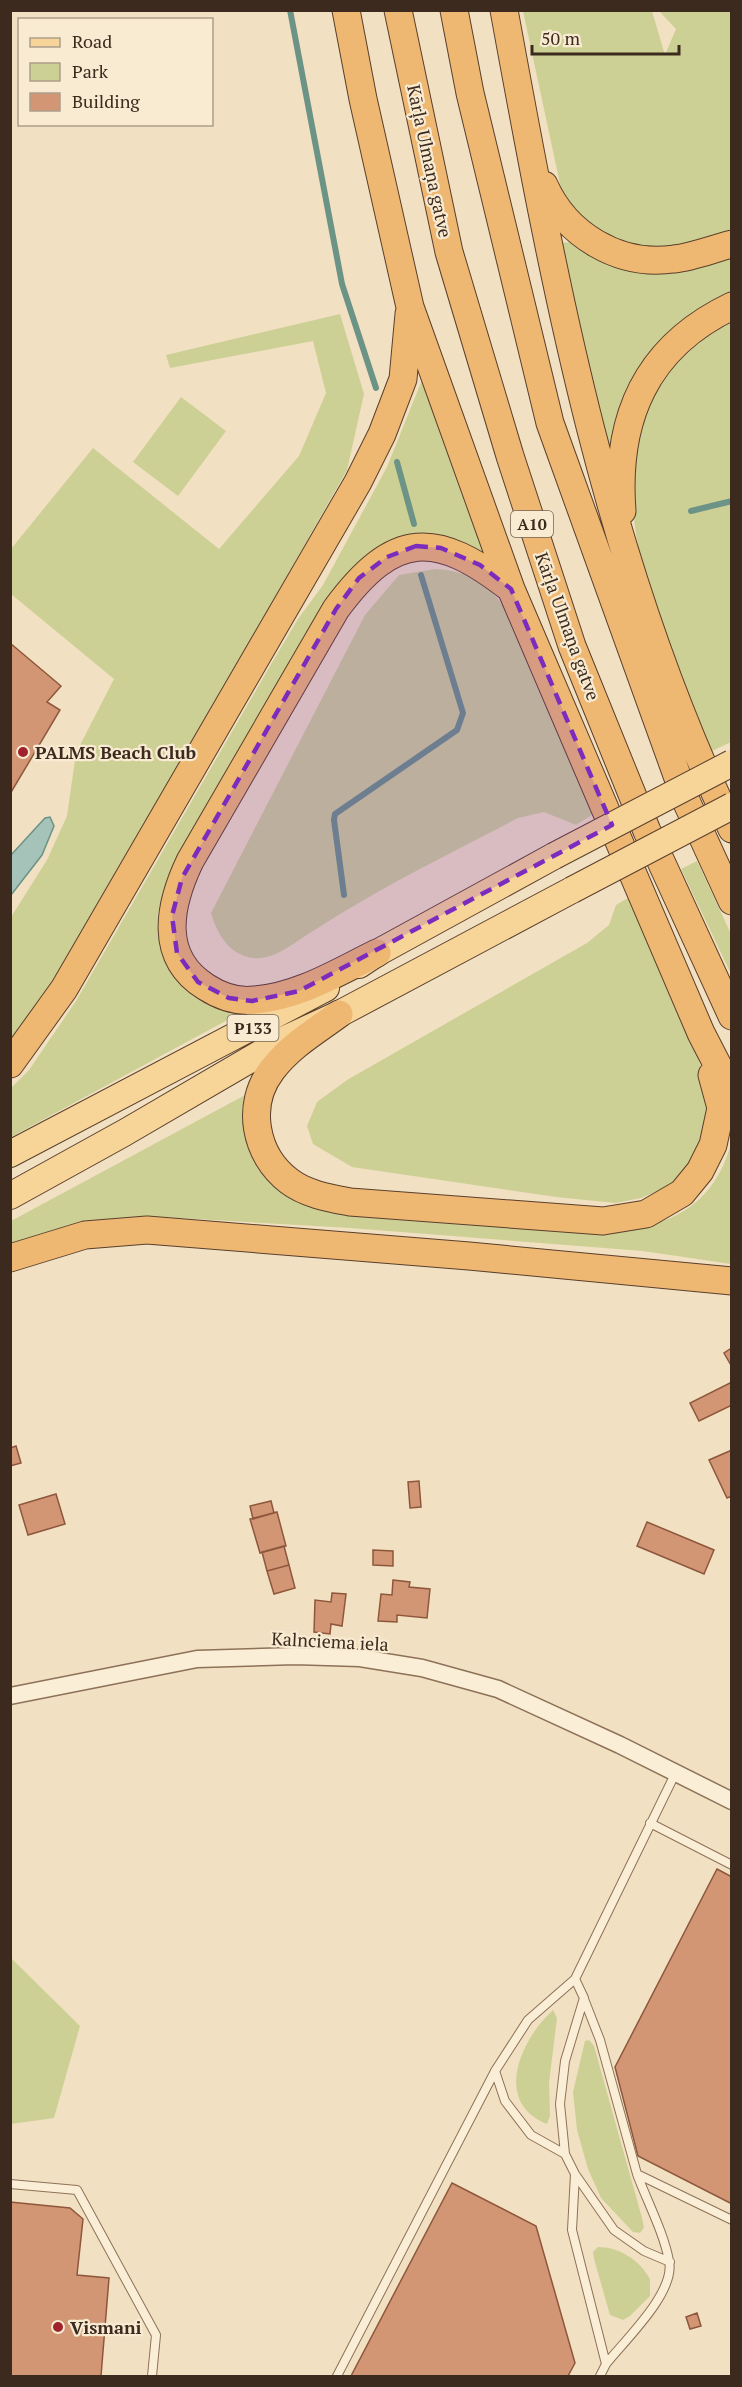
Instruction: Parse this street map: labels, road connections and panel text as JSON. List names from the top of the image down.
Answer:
{
  "streets": {
    "highway": ["Kārļa Ulmaņa gatve", "A10"],
    "main road": ["P133"],
    "street": ["Kalnciema iela"]
  },
  "places": ["PALMS Beach Club", "Vismani"],
  "legend": ["Road", "Park", "Building"],
  "scale_bar": "50 m"
}
